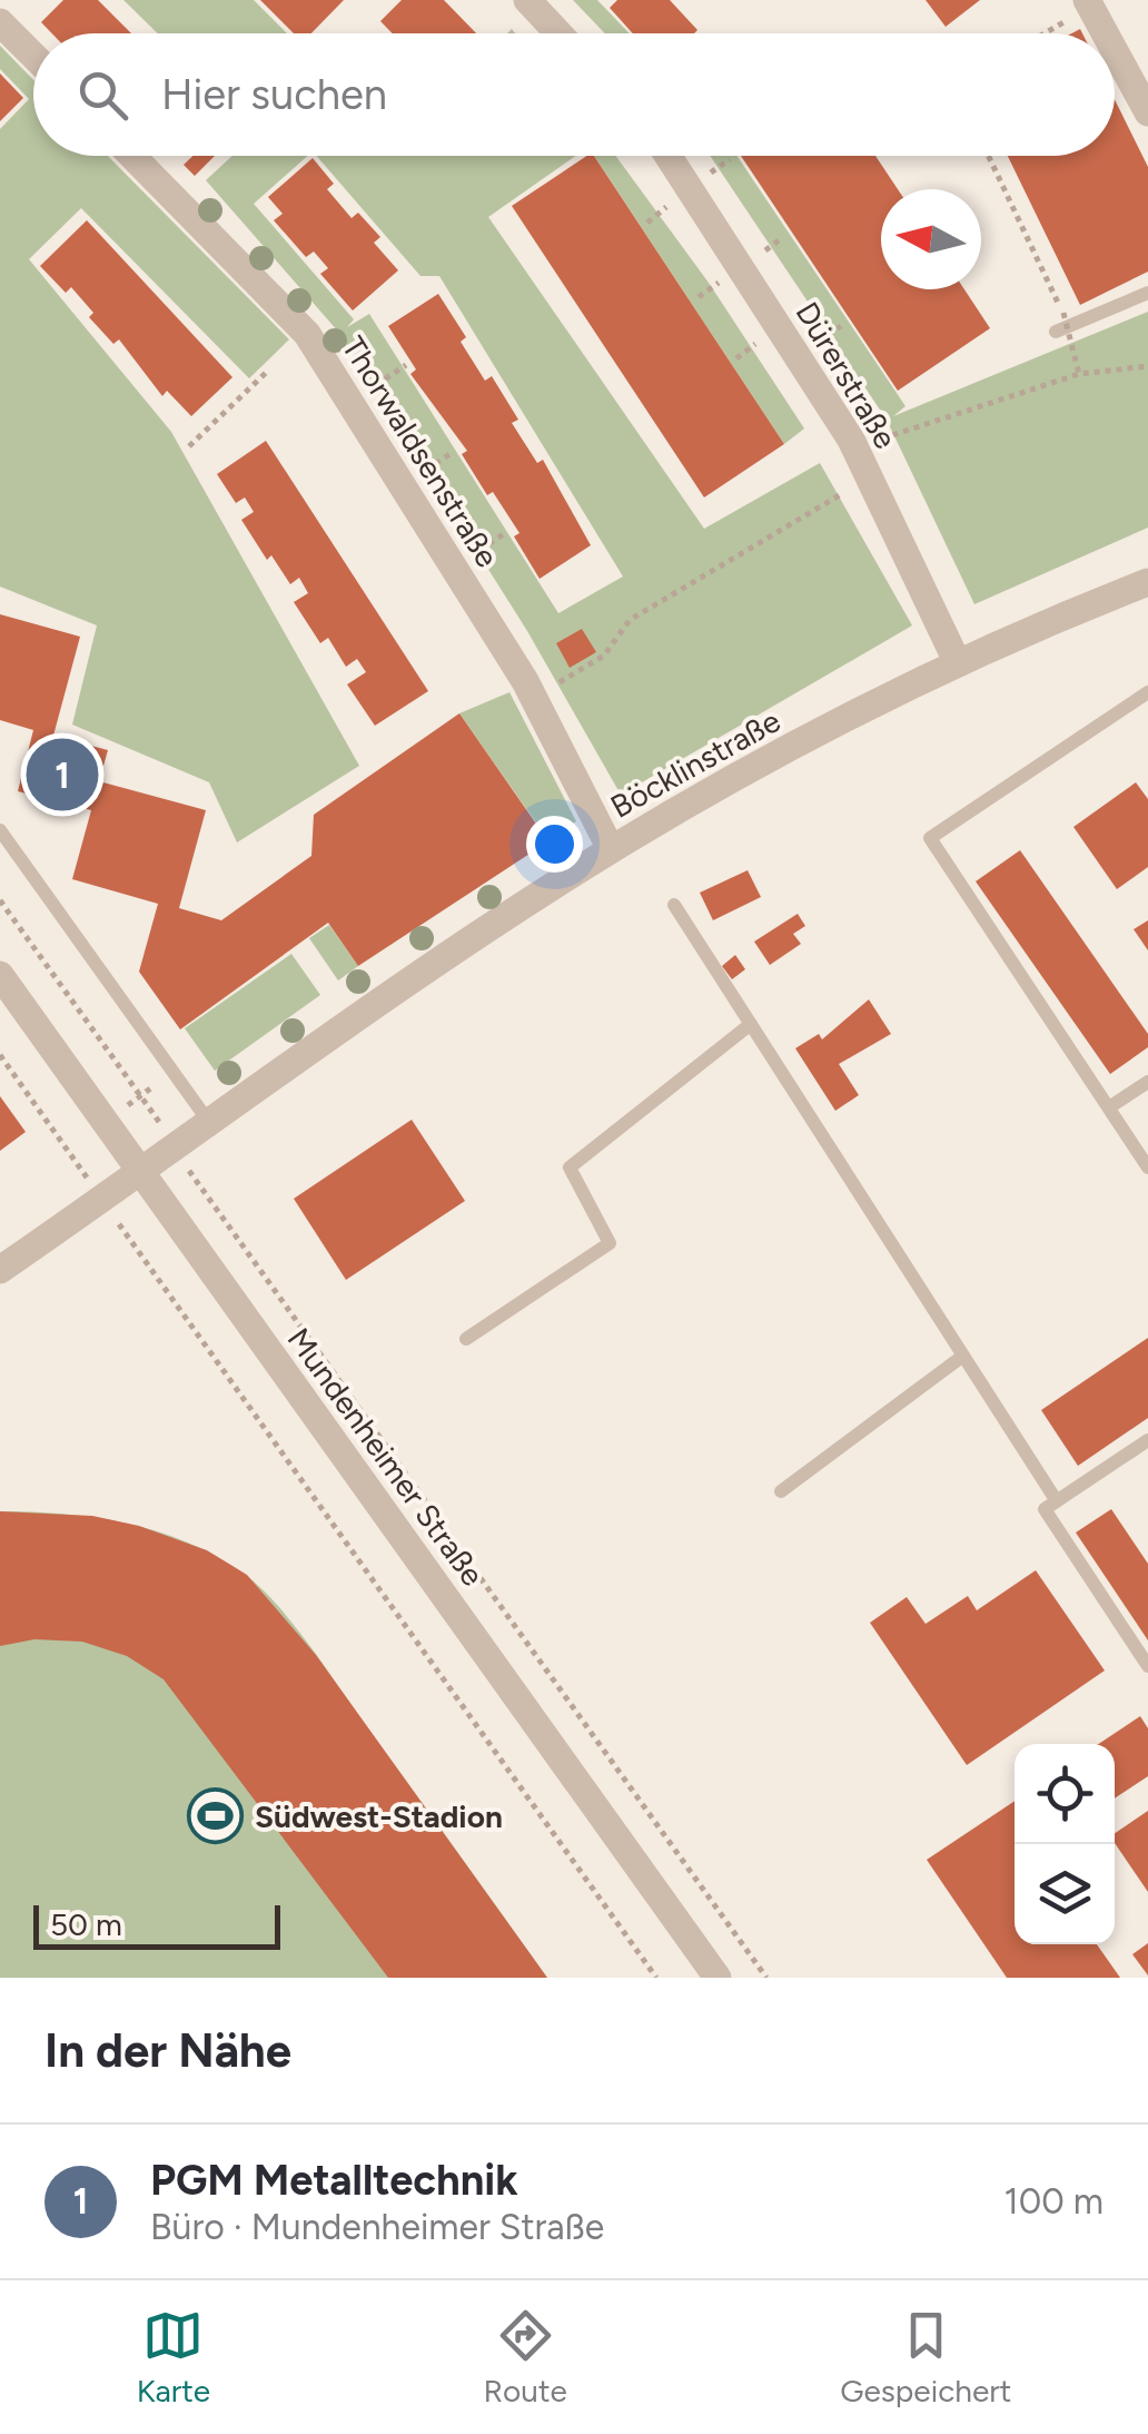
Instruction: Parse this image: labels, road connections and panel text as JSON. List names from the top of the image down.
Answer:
{
  "streets": {
    "street": [
      "Dürerstraße",
      "Thorwaldsenstraße",
      "Böcklinstraße",
      "Mundenheimer Straße"
    ]
  },
  "crossings": [
    ["Dürerstraße", "Böcklinstraße"],
    ["Thorwaldsenstraße", "Böcklinstraße"],
    ["Böcklinstraße", "Mundenheimer Straße"]
  ],
  "places": {
    "sports": ["Südwest-Stadion"]
  },
  "scale_bar": "50 m",
  "north": "left",
  "page": {
    "search": "Hier suchen",
    "pins": "1",
    "scale": "50 m",
    "heading": "In der Nähe",
    "list": [
      {
        "mark": "1",
        "name": "PGM Metalltechnik",
        "note": "Büro · Mundenheimer Straße",
        "value": "100 m"
      }
    ],
    "nav": ["Karte", "Route", "Gespeichert"]
  }
}
